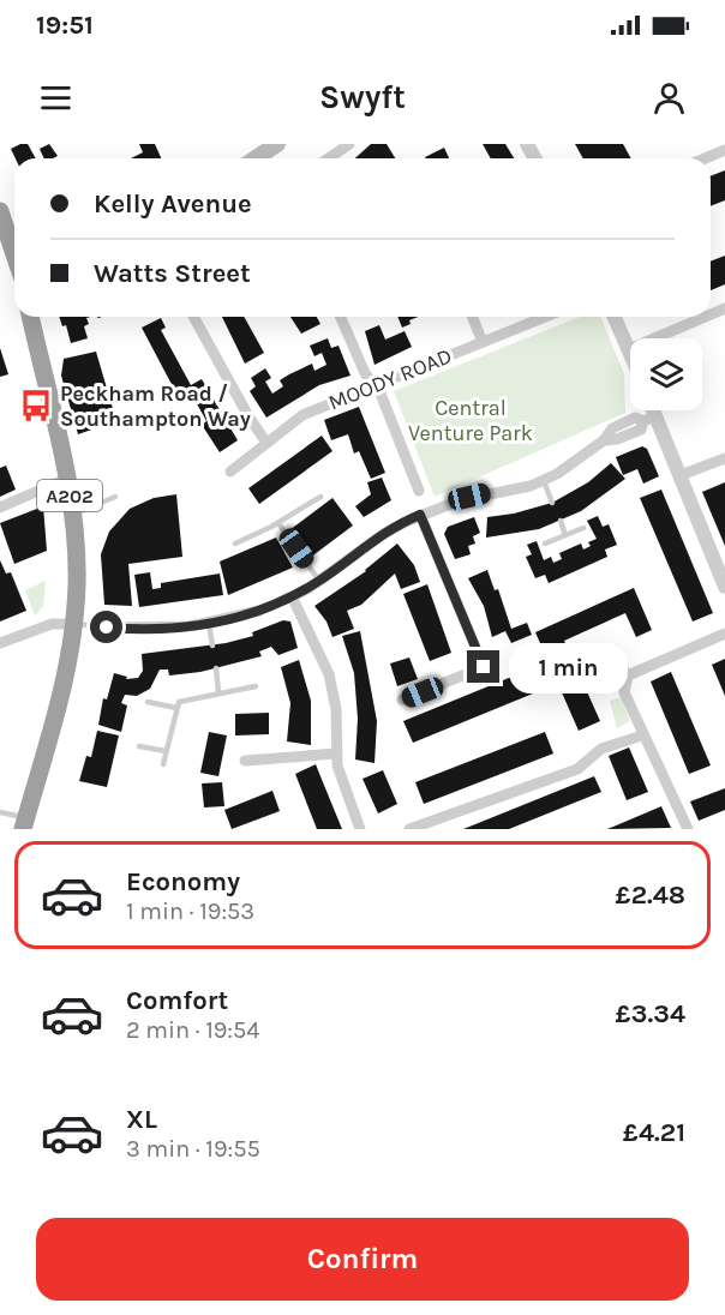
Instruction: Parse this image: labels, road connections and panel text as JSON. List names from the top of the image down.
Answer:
{
  "streets": {
    "highway": ["A202"],
    "street": ["MOODY ROAD"]
  },
  "parks": ["Central Venture Park"],
  "places": {
    "bus stop": ["Peckham Road / Southampton Way"]
  },
  "page": {
    "status": "19:51",
    "header": "Swyft",
    "banner": ["Kelly Avenue", "Watts Street"],
    "bubble": "1 min",
    "list": [
      {
        "name": "Economy",
        "note": "1 min · 19:53",
        "value": "£2.48"
      },
      {
        "name": "Comfort",
        "note": "2 min · 19:54",
        "value": "£3.34"
      },
      {
        "name": "XL",
        "note": "3 min · 19:55",
        "value": "£4.21"
      }
    ],
    "buttons": "Confirm"
  }
}
